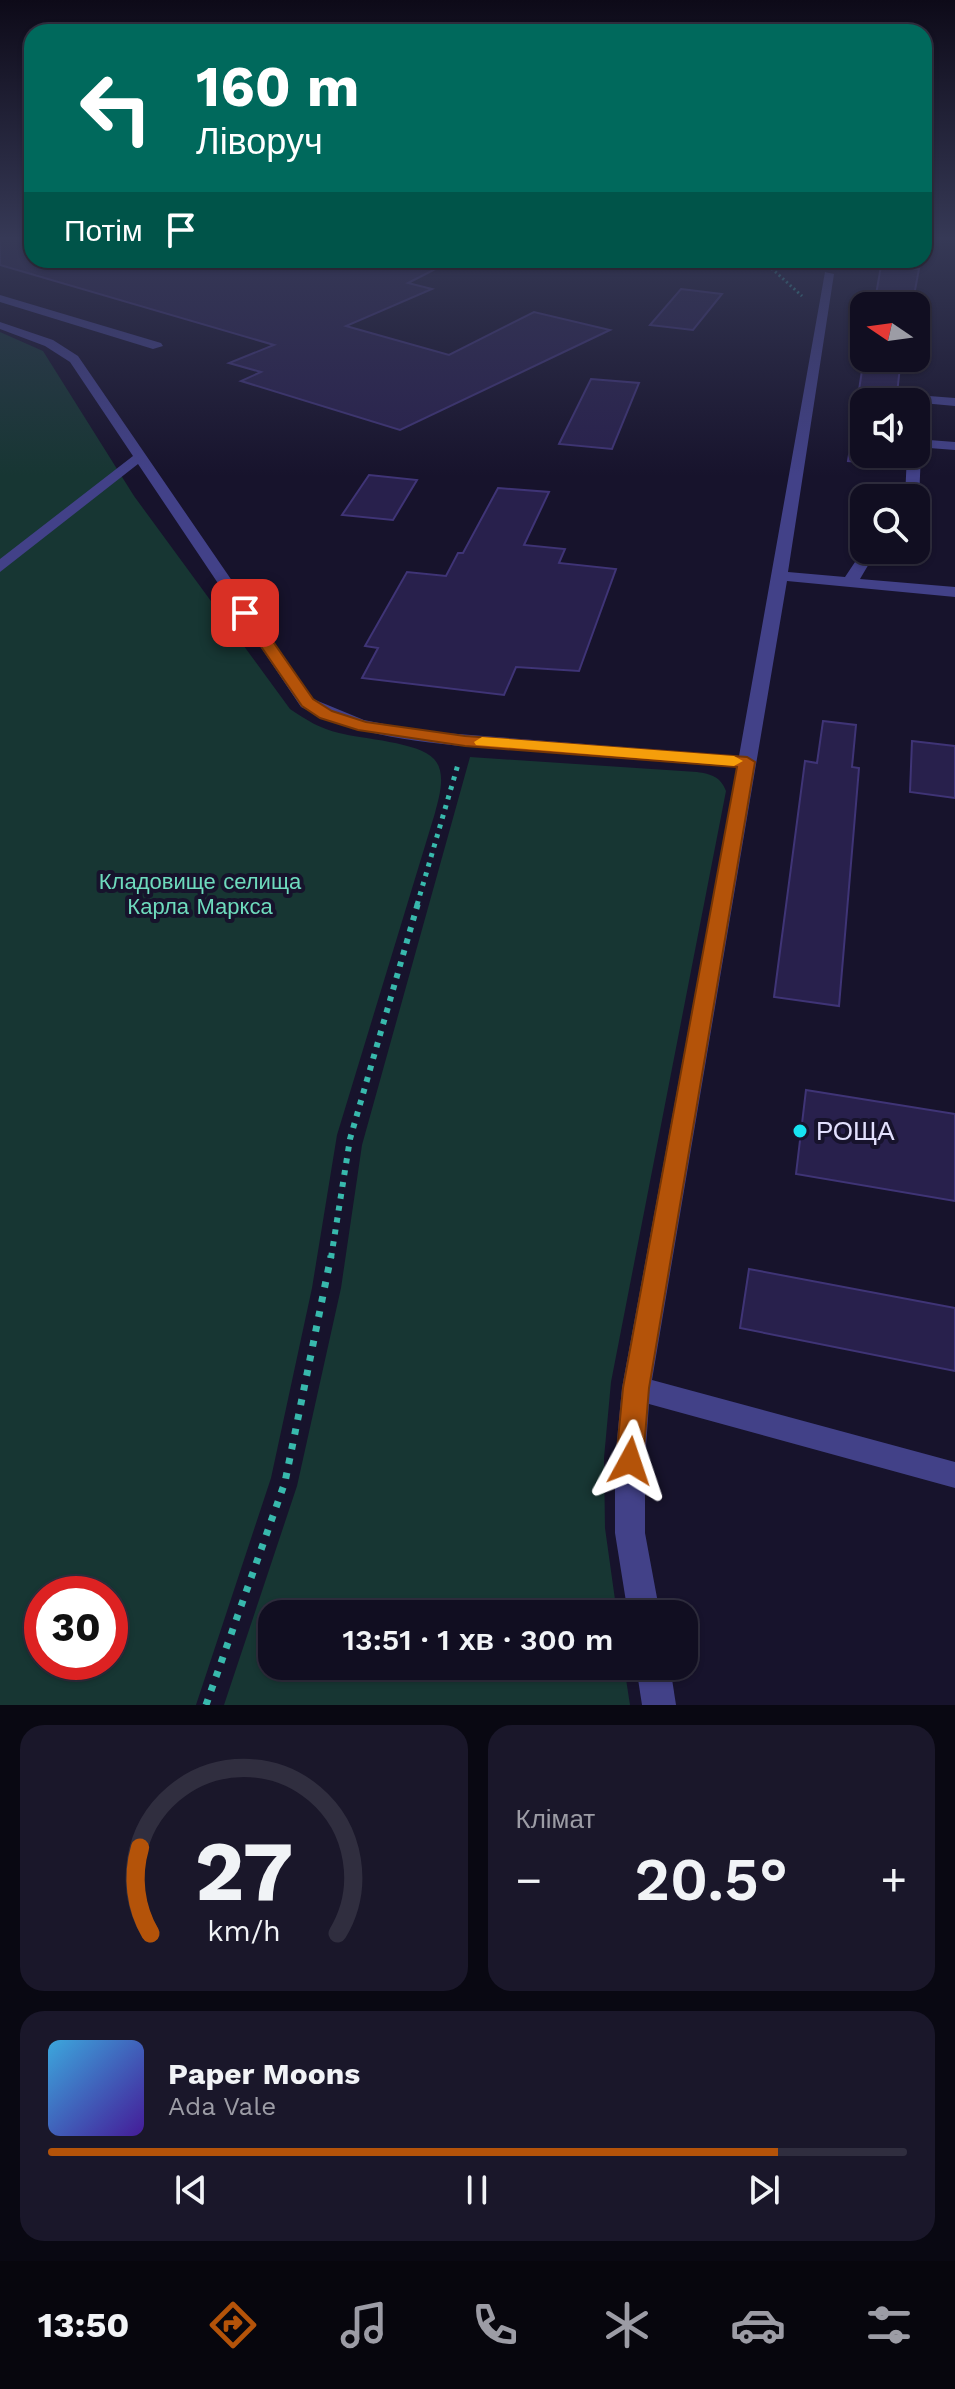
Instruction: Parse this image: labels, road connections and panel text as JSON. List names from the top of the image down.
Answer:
{
  "parks": ["Кладовище селища Карла Маркса"],
  "places": ["РОЩА"],
  "north": "left",
  "page": {
    "turn": ["160 m", "Ліворуч"],
    "then": "Потім",
    "limit": "30",
    "trip": "13:51 · 1 хв · 300 m",
    "tile": "Клімат",
    "heat": ["−", "20.5°", "+"],
    "song": ["Paper Moons", "Ada Vale"],
    "tabs": "13:50",
    "gauge": ["27", "km/h"]
  }
}
